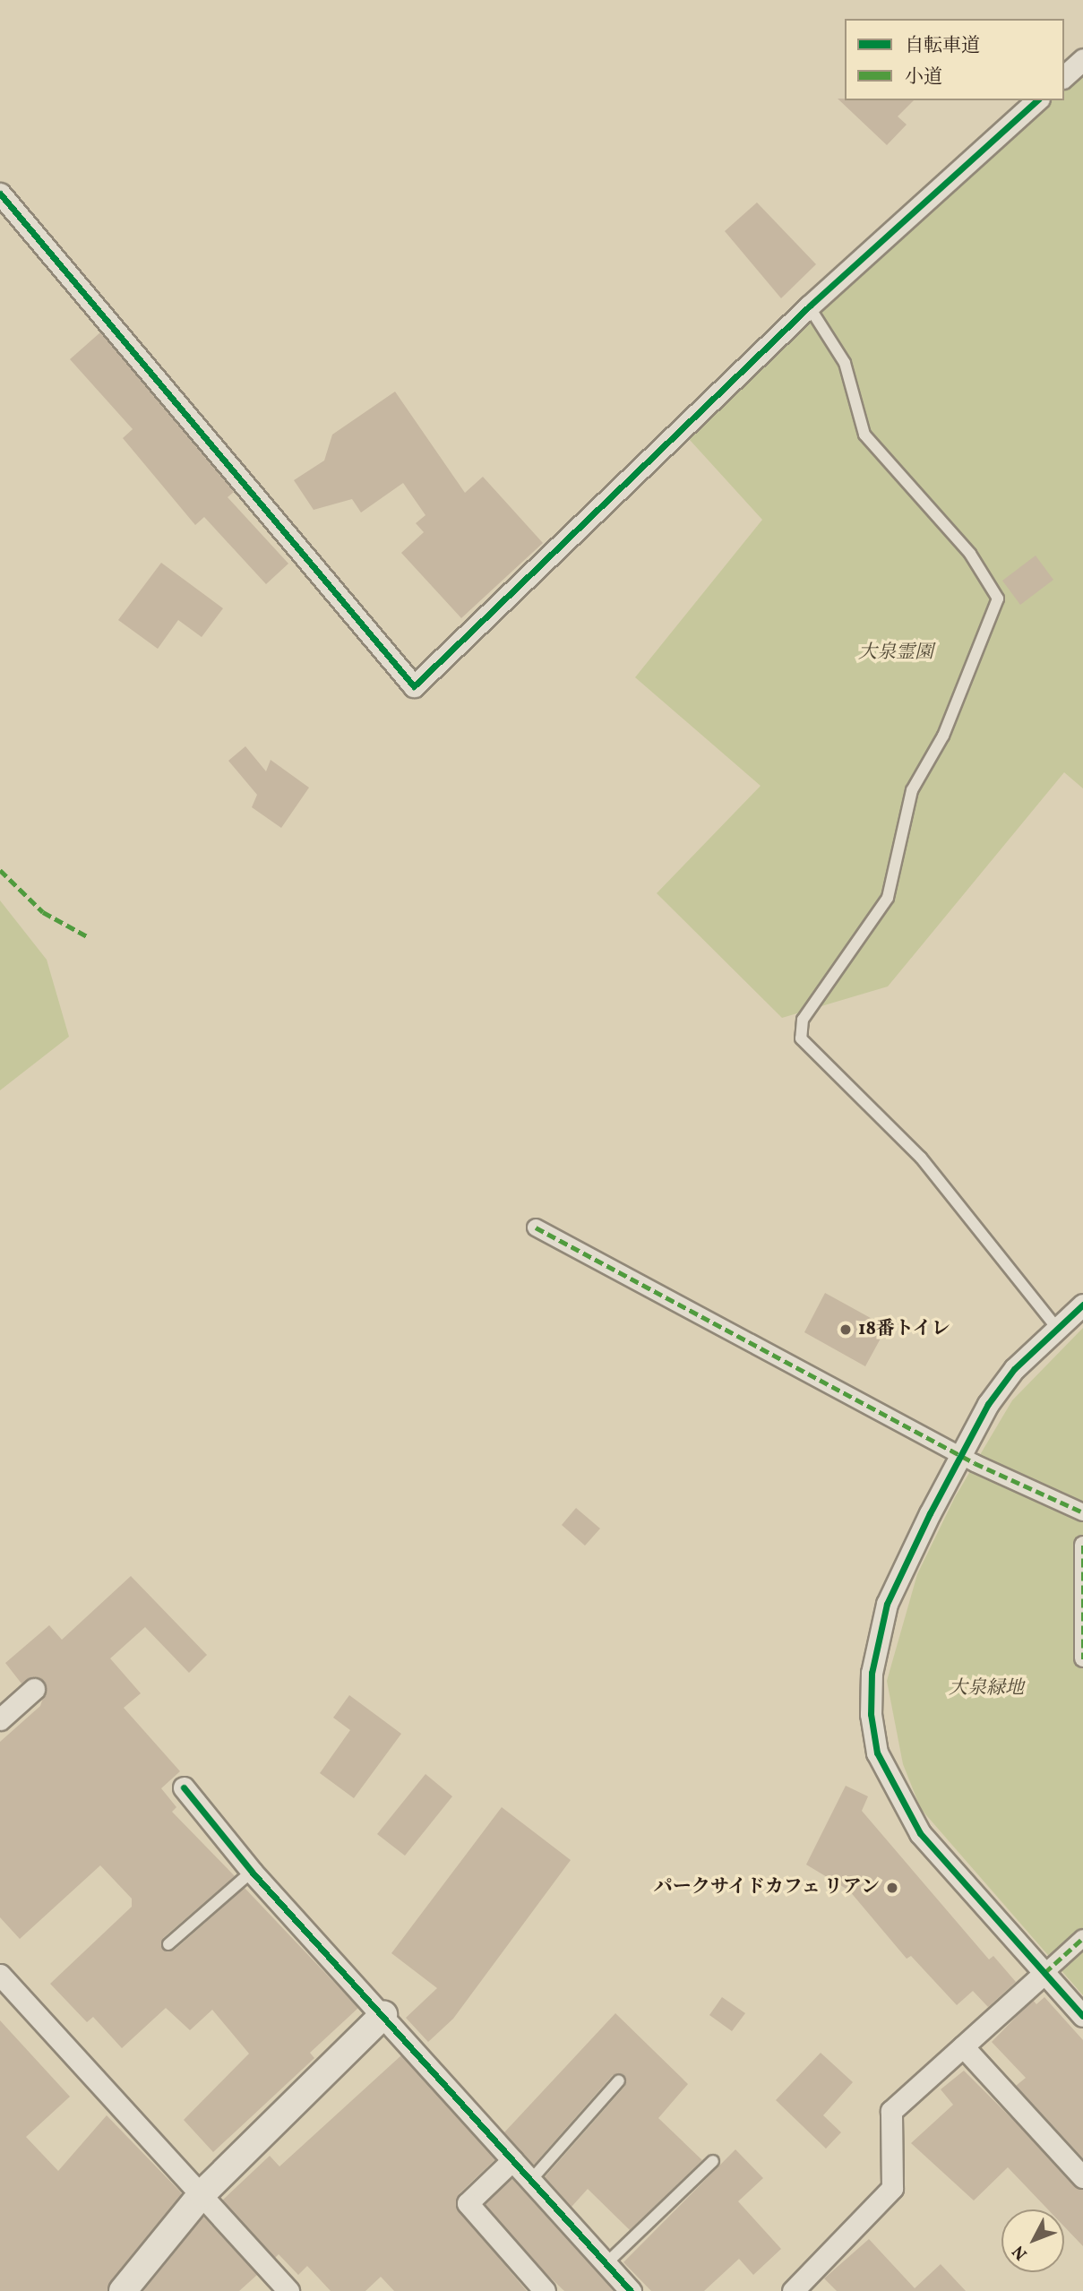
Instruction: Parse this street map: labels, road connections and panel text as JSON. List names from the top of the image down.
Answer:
{
  "parks": ["大泉霊園", "大泉緑地"],
  "places": ["18番トイレ", "パークサイドカフェ リアン"],
  "legend": ["自転車道", "小道"],
  "north": "bottom left"
}
